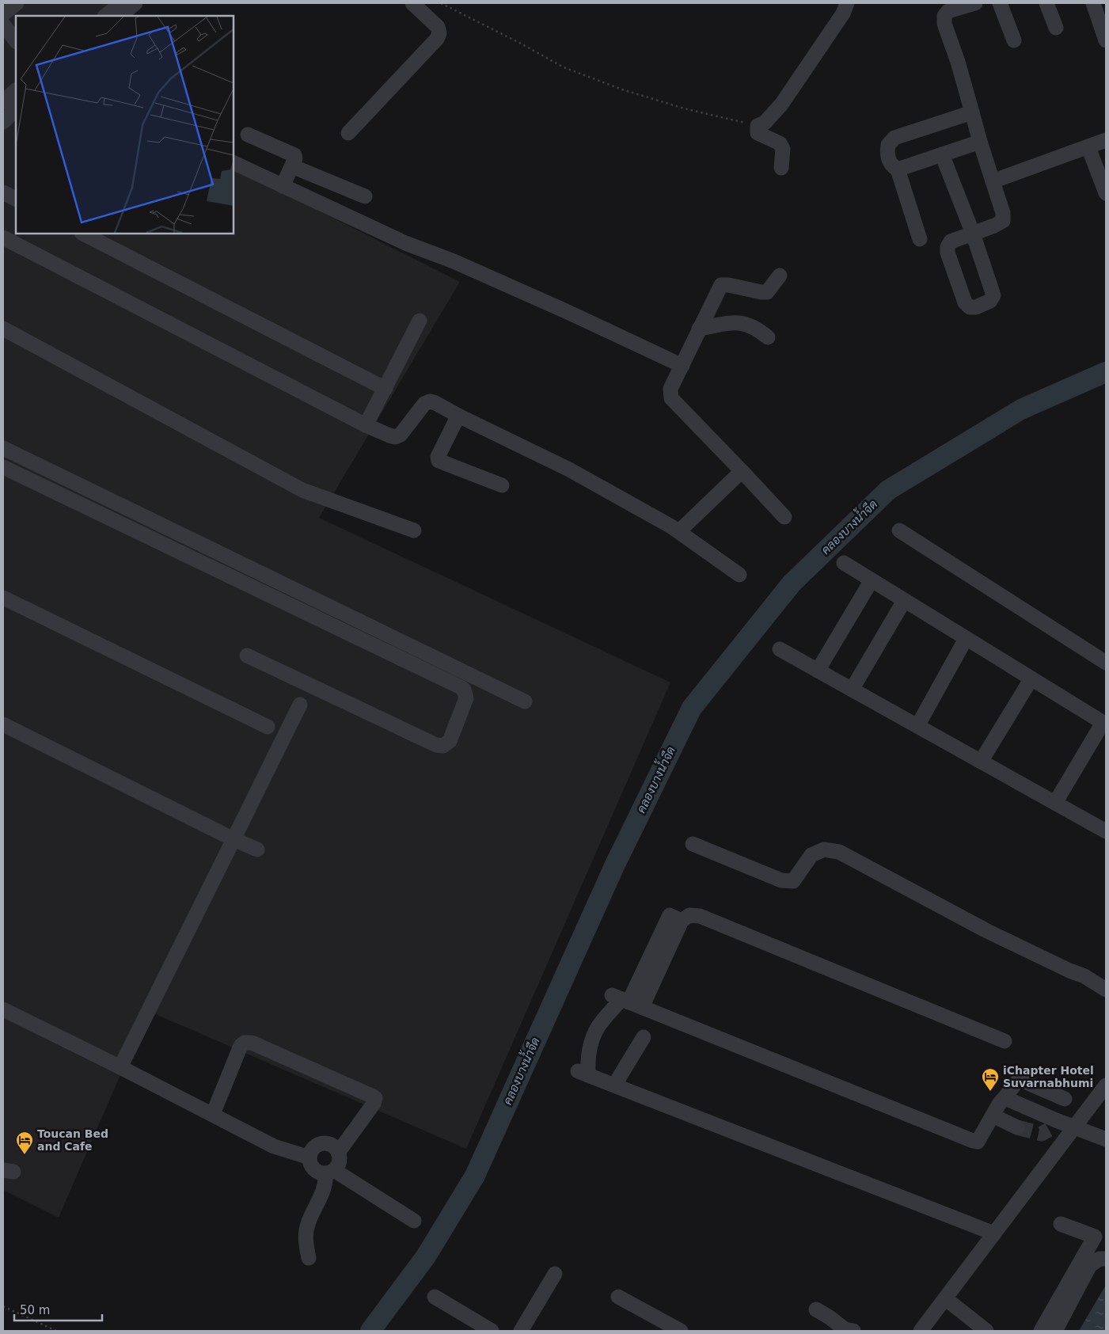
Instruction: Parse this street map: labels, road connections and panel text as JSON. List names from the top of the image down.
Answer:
{
  "water": ["คลองบางน้ำจืด"],
  "places": {
    "hotel": ["iChapter Hotel Suvarnabhumi", "Toucan Bed and Cafe"]
  },
  "scale_bar": "50 m"
}
